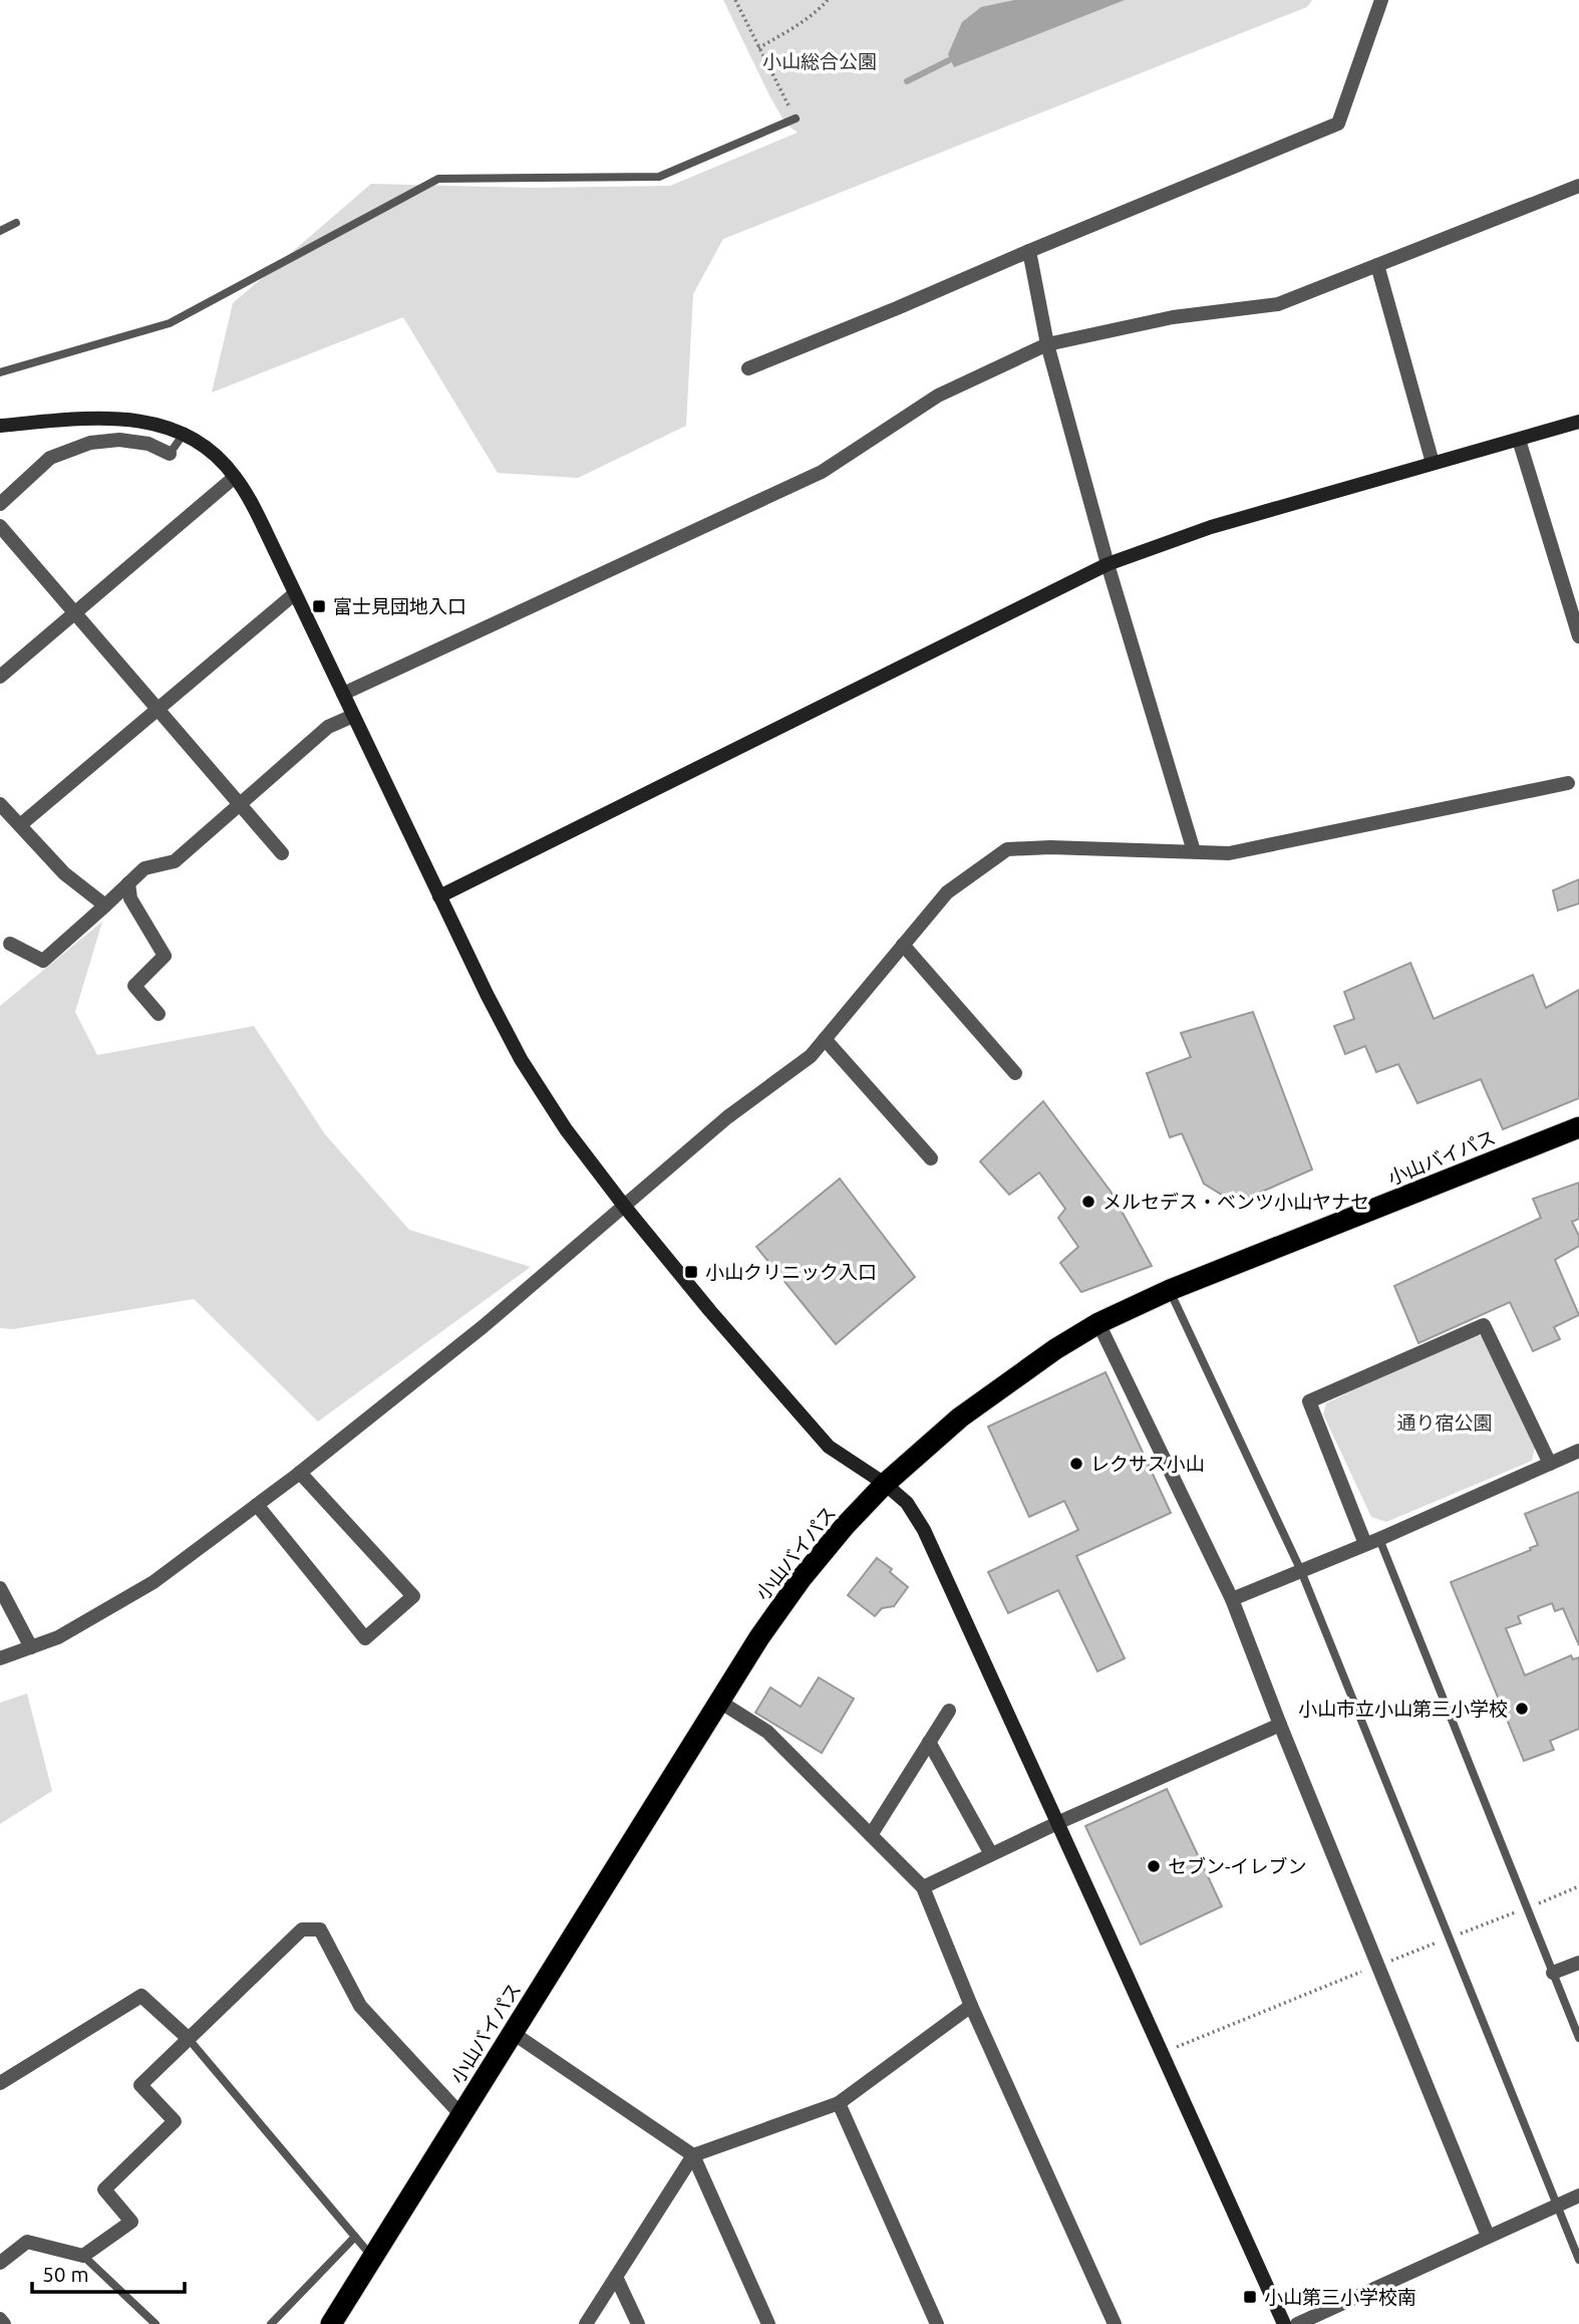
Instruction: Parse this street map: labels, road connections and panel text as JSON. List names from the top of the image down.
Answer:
{
  "streets": {
    "highway": ["小山バイパス"]
  },
  "parks": ["小山総合公園", "通り宿公園"],
  "places": {
    "transit": ["富士見団地入口", "小山クリニック入口", "小山第三小学校南"],
    "other": [
      "メルセデス・ベンツ小山ヤナセ",
      "レクサス小山",
      "小山市立小山第三小学校",
      "セブン-イレブン"
    ]
  },
  "scale_bar": "50 m"
}
